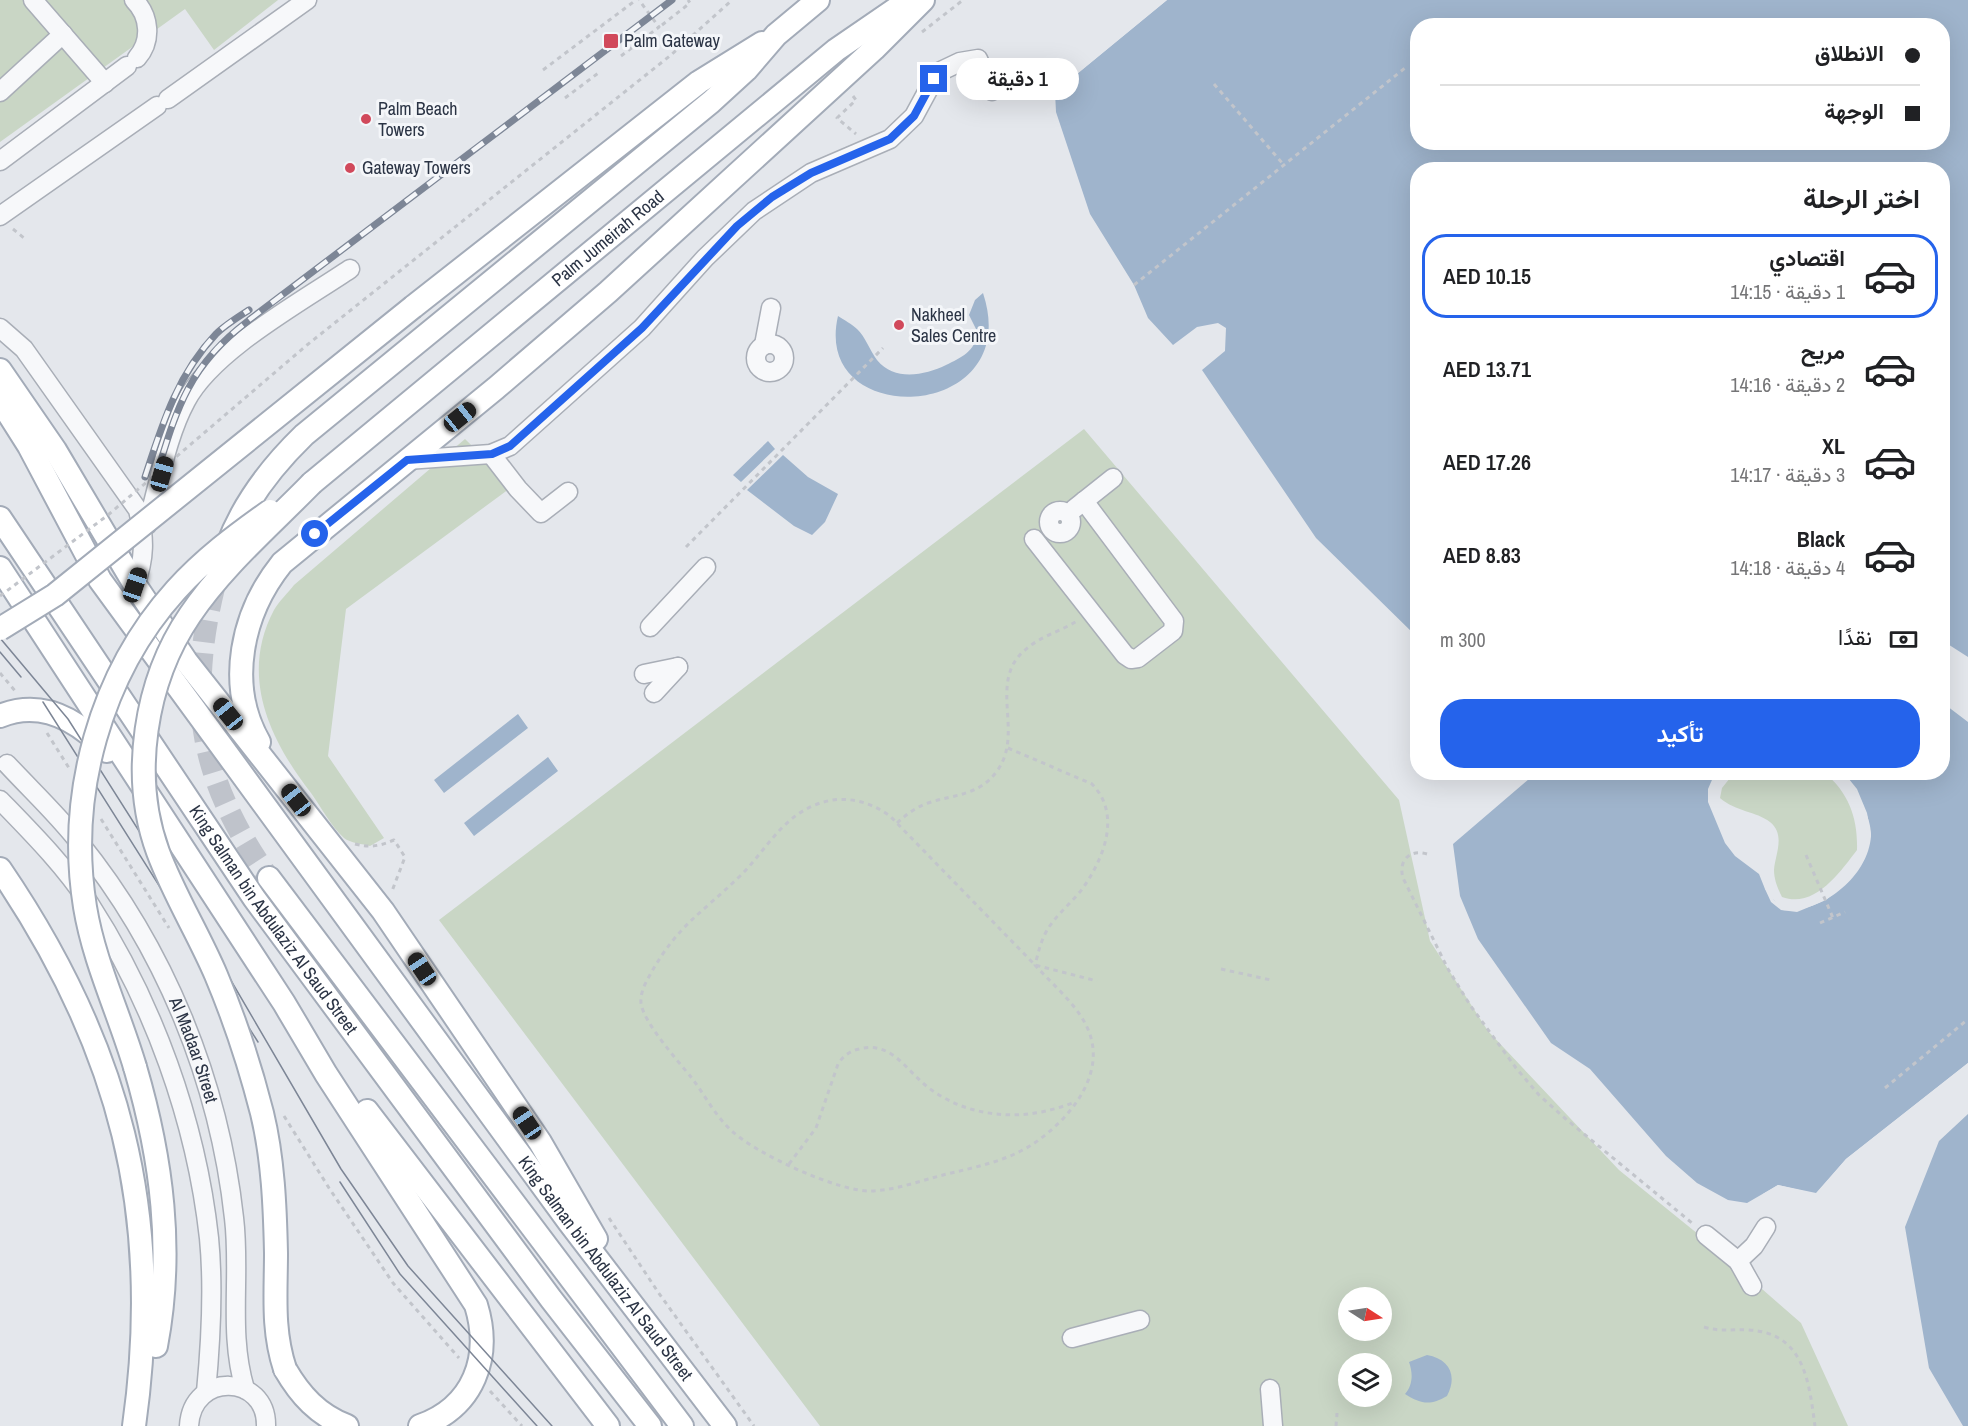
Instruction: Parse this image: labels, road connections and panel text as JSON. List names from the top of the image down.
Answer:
{
  "streets": {
    "main road": ["Palm Jumeirah Road", "King Salman bin Abdulaziz Al Saud Street"],
    "street": ["Al Madaar Street"]
  },
  "places": {
    "transit": ["Palm Gateway"],
    "other": ["Palm Beach Towers", "Gateway Towers", "Nakheel Sales Centre"]
  },
  "north": "right",
  "page": {
    "banner": ["الانطلاق", "الوجهة"],
    "bubble": "1 دقيقة",
    "heading": "اختر الرحلة",
    "list": [
      {
        "name": "اقتصادي",
        "note": "1 دقيقة · 14:15",
        "value": "AED 10.15"
      },
      {
        "name": "مريح",
        "note": "2 دقيقة · 14:16",
        "value": "AED 13.71"
      },
      {
        "name": "XL",
        "note": "3 دقيقة · 14:17",
        "value": "AED 17.26"
      },
      {
        "name": "Black",
        "note": "4 دقيقة · 14:18",
        "value": "AED 8.83"
      }
    ],
    "pay": ["نقدًا", "300 m"],
    "buttons": "تأكيد"
  }
}
